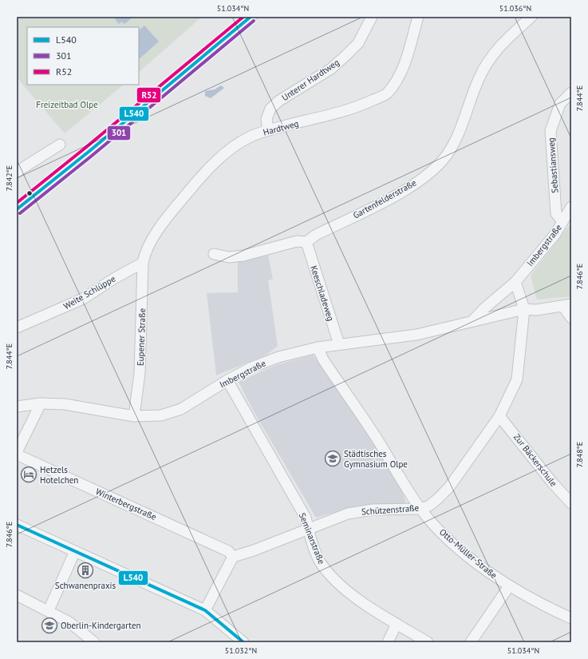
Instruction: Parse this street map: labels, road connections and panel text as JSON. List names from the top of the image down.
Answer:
{
  "streets": {
    "street": [
      "Unterer Hardtweg",
      "Hardtweg",
      "Sebastiansweg",
      "Gartenfelderstraße",
      "Imbergstraße",
      "Weite Schlüppe",
      "Keeschladeweg",
      "Eupener Straße",
      "Zur Bäckerschule",
      "Winterbergstraße",
      "Schützenstraße",
      "Seminarstraße",
      "Otto-Müller-Straße"
    ]
  },
  "crossings": [
    ["Unterer Hardtweg", "Hardtweg"],
    ["Hardtweg", "Weite Schlüppe"],
    ["Hardtweg", "Eupener Straße"],
    ["Sebastiansweg", "Imbergstraße"],
    ["Gartenfelderstraße", "Keeschladeweg"],
    ["Imbergstraße", "Keeschladeweg"],
    ["Imbergstraße", "Eupener Straße"],
    ["Imbergstraße", "Schützenstraße"],
    ["Imbergstraße", "Seminarstraße"],
    ["Imbergstraße", "Otto-Müller-Straße"],
    ["Weite Schlüppe", "Eupener Straße"],
    ["Zur Bäckerschule", "Schützenstraße"],
    ["Winterbergstraße", "Schützenstraße"],
    ["Schützenstraße", "Seminarstraße"],
    ["Schützenstraße", "Otto-Müller-Straße"]
  ],
  "parks": ["Freizeitbad Olpe"],
  "places": {
    "school or university": ["Städtisches Gymnasium Olpe", "Oberlin-Kindergarten"],
    "hotel": ["Hetzels Hotelchen"],
    "building": ["Schwanenpraxis"]
  },
  "lines": ["transit line L540", "transit line R52", "transit line 301"],
  "legend": ["L540", "301", "R52"],
  "coordinates": [
    "51.034°N",
    "51.036°N",
    "7.844°E",
    "7.842°E",
    "7.846°E",
    "7.848°E",
    "51.032°N"
  ]
}
